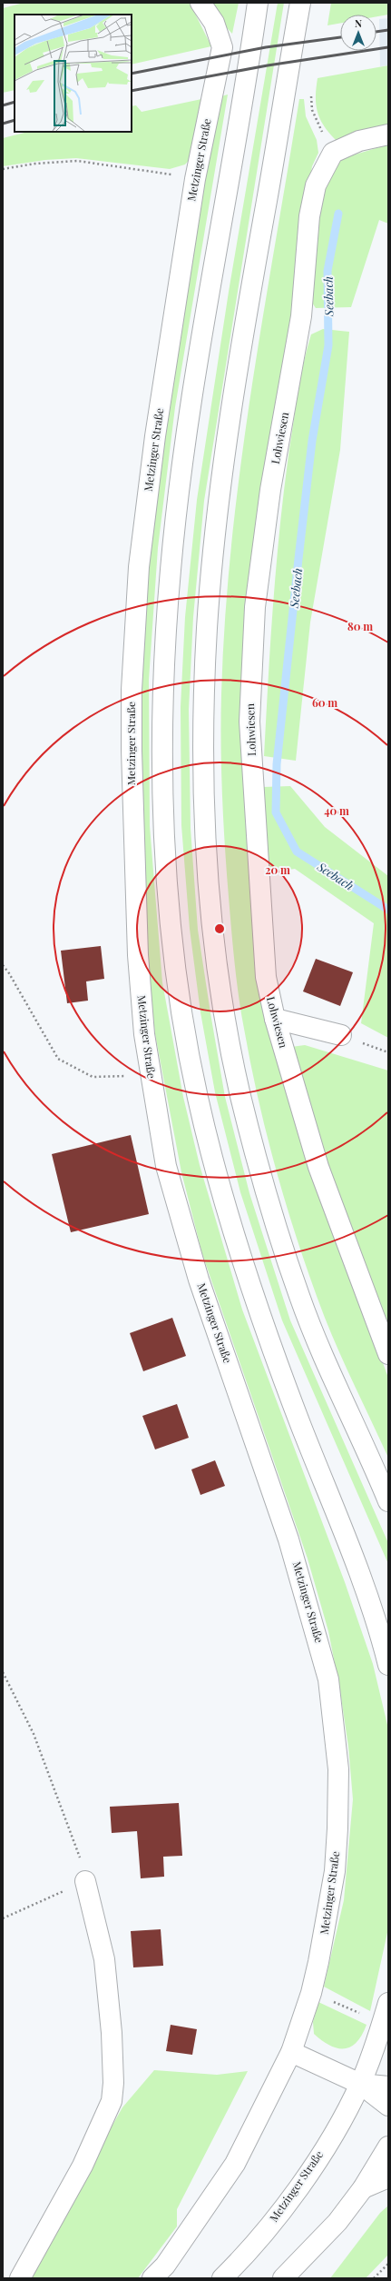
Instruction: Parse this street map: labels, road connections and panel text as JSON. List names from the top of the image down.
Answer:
{
  "streets": {
    "main road": ["Metzinger Straße", "Lohwiesen"]
  },
  "water": ["Seebach"],
  "north": "top",
  "rings": [
    "80 m",
    "60 m",
    "40 m",
    "20 m"
  ]
}
